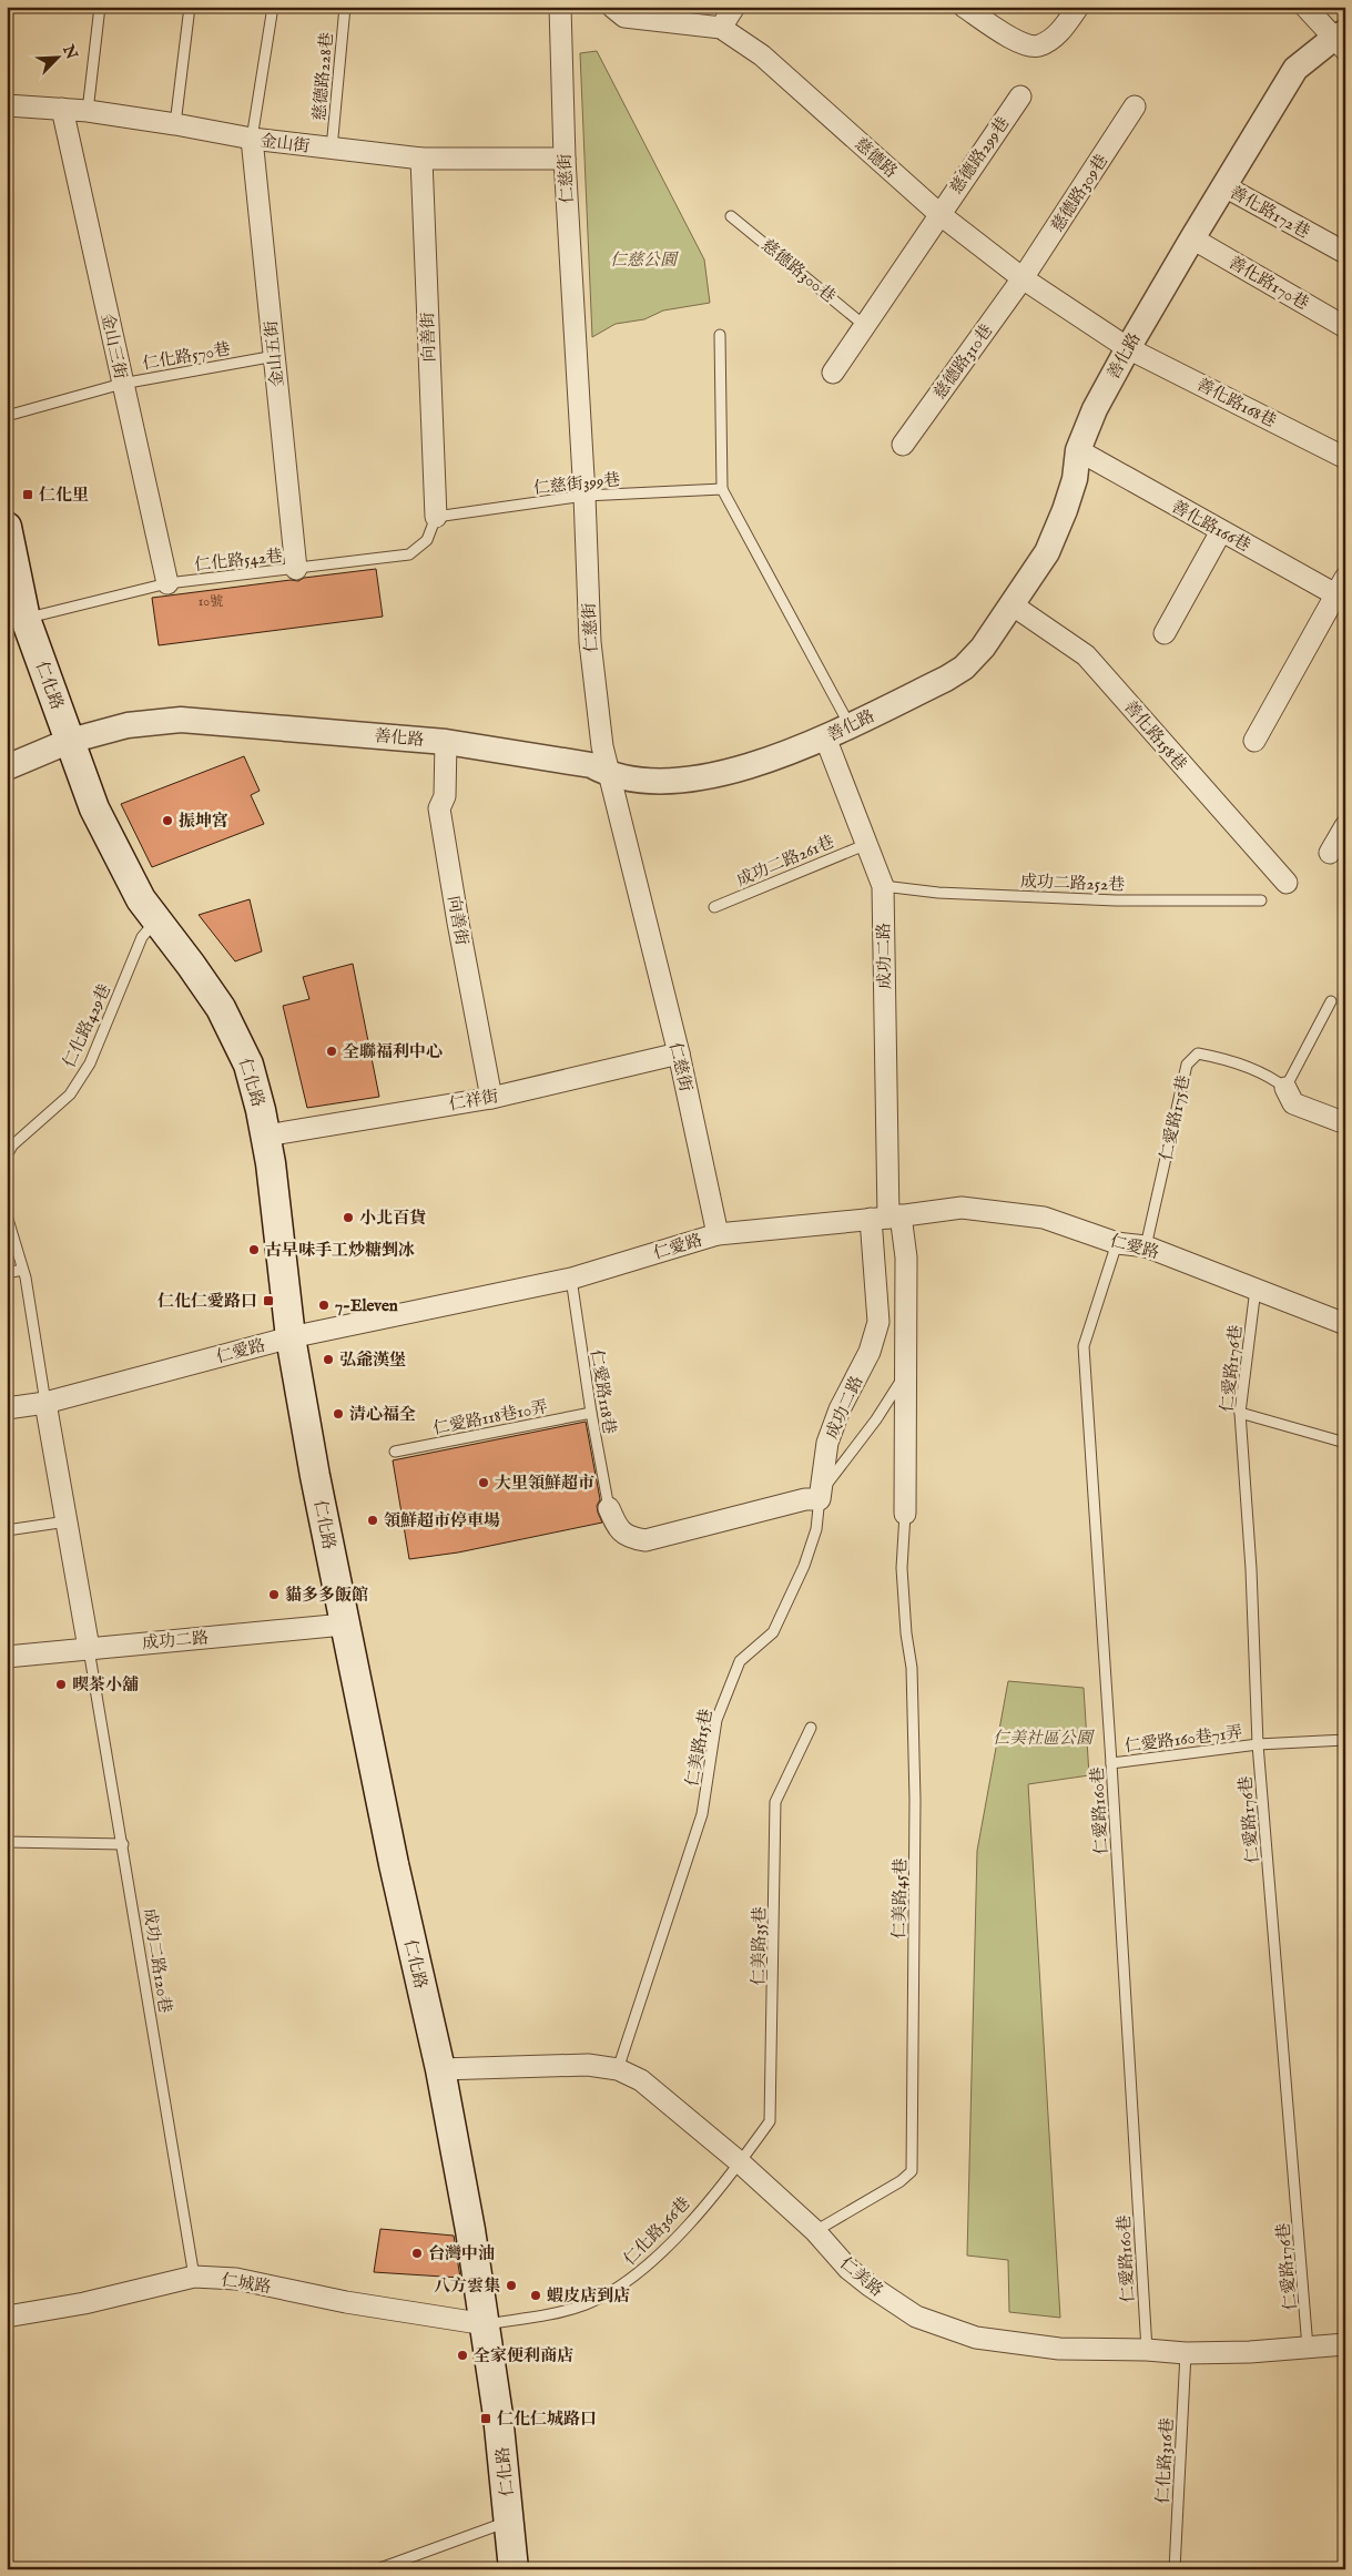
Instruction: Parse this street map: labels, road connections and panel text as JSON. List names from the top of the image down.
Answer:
{
  "streets": {
    "main road": ["仁化路"],
    "street": [
      "金山街",
      "慈德路299巷",
      "慈德路",
      "仁慈街",
      "慈德路309巷",
      "善化路172巷",
      "善化路170巷",
      "向善街",
      "金山三街",
      "金山五街",
      "善化路",
      "慈德路310巷",
      "善化路168巷",
      "善化路166巷",
      "善化路158巷",
      "成功二路",
      "仁祥街",
      "仁愛路175巷",
      "仁愛路",
      "仁美路",
      "仁城路"
    ],
    "lane": [
      "慈德路228巷",
      "慈德路300巷",
      "仁化路570巷",
      "仁慈街399巷",
      "仁化路542巷",
      "成功二路261巷",
      "成功二路252巷",
      "仁化路429巷",
      "仁愛路176巷",
      "仁愛路118巷",
      "仁愛路118巷10弄",
      "仁愛路160巷71弄",
      "仁美路15巷",
      "仁愛路160巷",
      "仁美路45巷",
      "仁美路35巷",
      "成功二路120巷",
      "仁化路366巷",
      "仁化路316巷"
    ]
  },
  "crossings": [
    ["慈德路228巷", "金山街"],
    ["金山街", "仁慈街"],
    ["金山街", "向善街"],
    ["金山街", "金山三街"],
    ["金山街", "金山五街"],
    ["慈德路299巷", "慈德路"],
    ["慈德路", "慈德路309巷"],
    ["慈德路", "善化路"],
    ["慈德路", "慈德路310巷"],
    ["慈德路", "善化路168巷"],
    ["仁慈街", "善化路"],
    ["仁慈街", "仁慈街399巷"],
    ["仁慈街", "仁祥街"],
    ["仁慈街", "仁愛路"],
    ["慈德路309巷", "慈德路310巷"],
    ["善化路172巷", "善化路"],
    ["善化路170巷", "善化路"],
    ["向善街", "善化路"],
    ["向善街", "仁慈街399巷"],
    ["向善街", "仁化路542巷"],
    ["向善街", "仁祥街"],
    ["金山三街", "仁化路570巷"],
    ["金山三街", "仁化路542巷"],
    ["金山五街", "仁化路570巷"],
    ["金山五街", "仁化路542巷"],
    ["善化路", "善化路168巷"],
    ["善化路", "善化路166巷"],
    ["善化路", "仁化路"],
    ["善化路", "善化路158巷"],
    ["善化路", "成功二路"],
    ["仁慈街399巷", "仁化路542巷"],
    ["仁化路542巷", "仁化路"],
    ["仁化路", "成功二路"],
    ["仁化路", "仁化路429巷"],
    ["仁化路", "仁祥街"],
    ["仁化路", "仁愛路"],
    ["仁化路", "仁化路366巷"],
    ["仁化路", "仁美路"],
    ["仁化路", "仁城路"],
    ["成功二路261巷", "成功二路"],
    ["成功二路252巷", "成功二路"],
    ["成功二路", "仁愛路"],
    ["成功二路", "仁美路15巷"],
    ["成功二路", "仁美路45巷"],
    ["成功二路", "成功二路120巷"],
    ["仁愛路175巷", "仁愛路"],
    ["仁愛路", "仁愛路176巷"],
    ["仁愛路", "仁愛路118巷"],
    ["仁愛路", "仁愛路160巷"],
    ["仁愛路176巷", "仁愛路160巷71弄"],
    ["仁愛路176巷", "仁美路"],
    ["仁愛路118巷", "仁愛路118巷10弄"],
    ["仁愛路160巷71弄", "仁愛路160巷"],
    ["仁美路15巷", "仁美路"],
    ["仁愛路160巷", "仁美路"],
    ["仁美路45巷", "仁美路"],
    ["仁美路35巷", "仁化路366巷"],
    ["仁美路35巷", "仁美路"],
    ["成功二路120巷", "仁城路"],
    ["仁化路366巷", "仁美路"],
    ["仁化路366巷", "仁城路"],
    ["仁美路", "仁化路316巷"]
  ],
  "parks": ["仁慈公園", "仁美社區公園"],
  "places": {
    "transit": ["仁化里", "仁化仁愛路口", "仁化仁城路口"],
    "other": [
      "振坤宮",
      "全聯福利中心",
      "小北百貨",
      "古早味手工炒糖剉冰",
      "7-Eleven",
      "弘爺漢堡",
      "清心福全",
      "大里領鮮超市",
      "領鮮超市停車場",
      "貓多多飯館",
      "喫茶小舖",
      "台灣中油",
      "八方雲集",
      "蝦皮店到店",
      "全家便利商店"
    ]
  },
  "house_numbers": ["10號"],
  "north": "top right"
}
